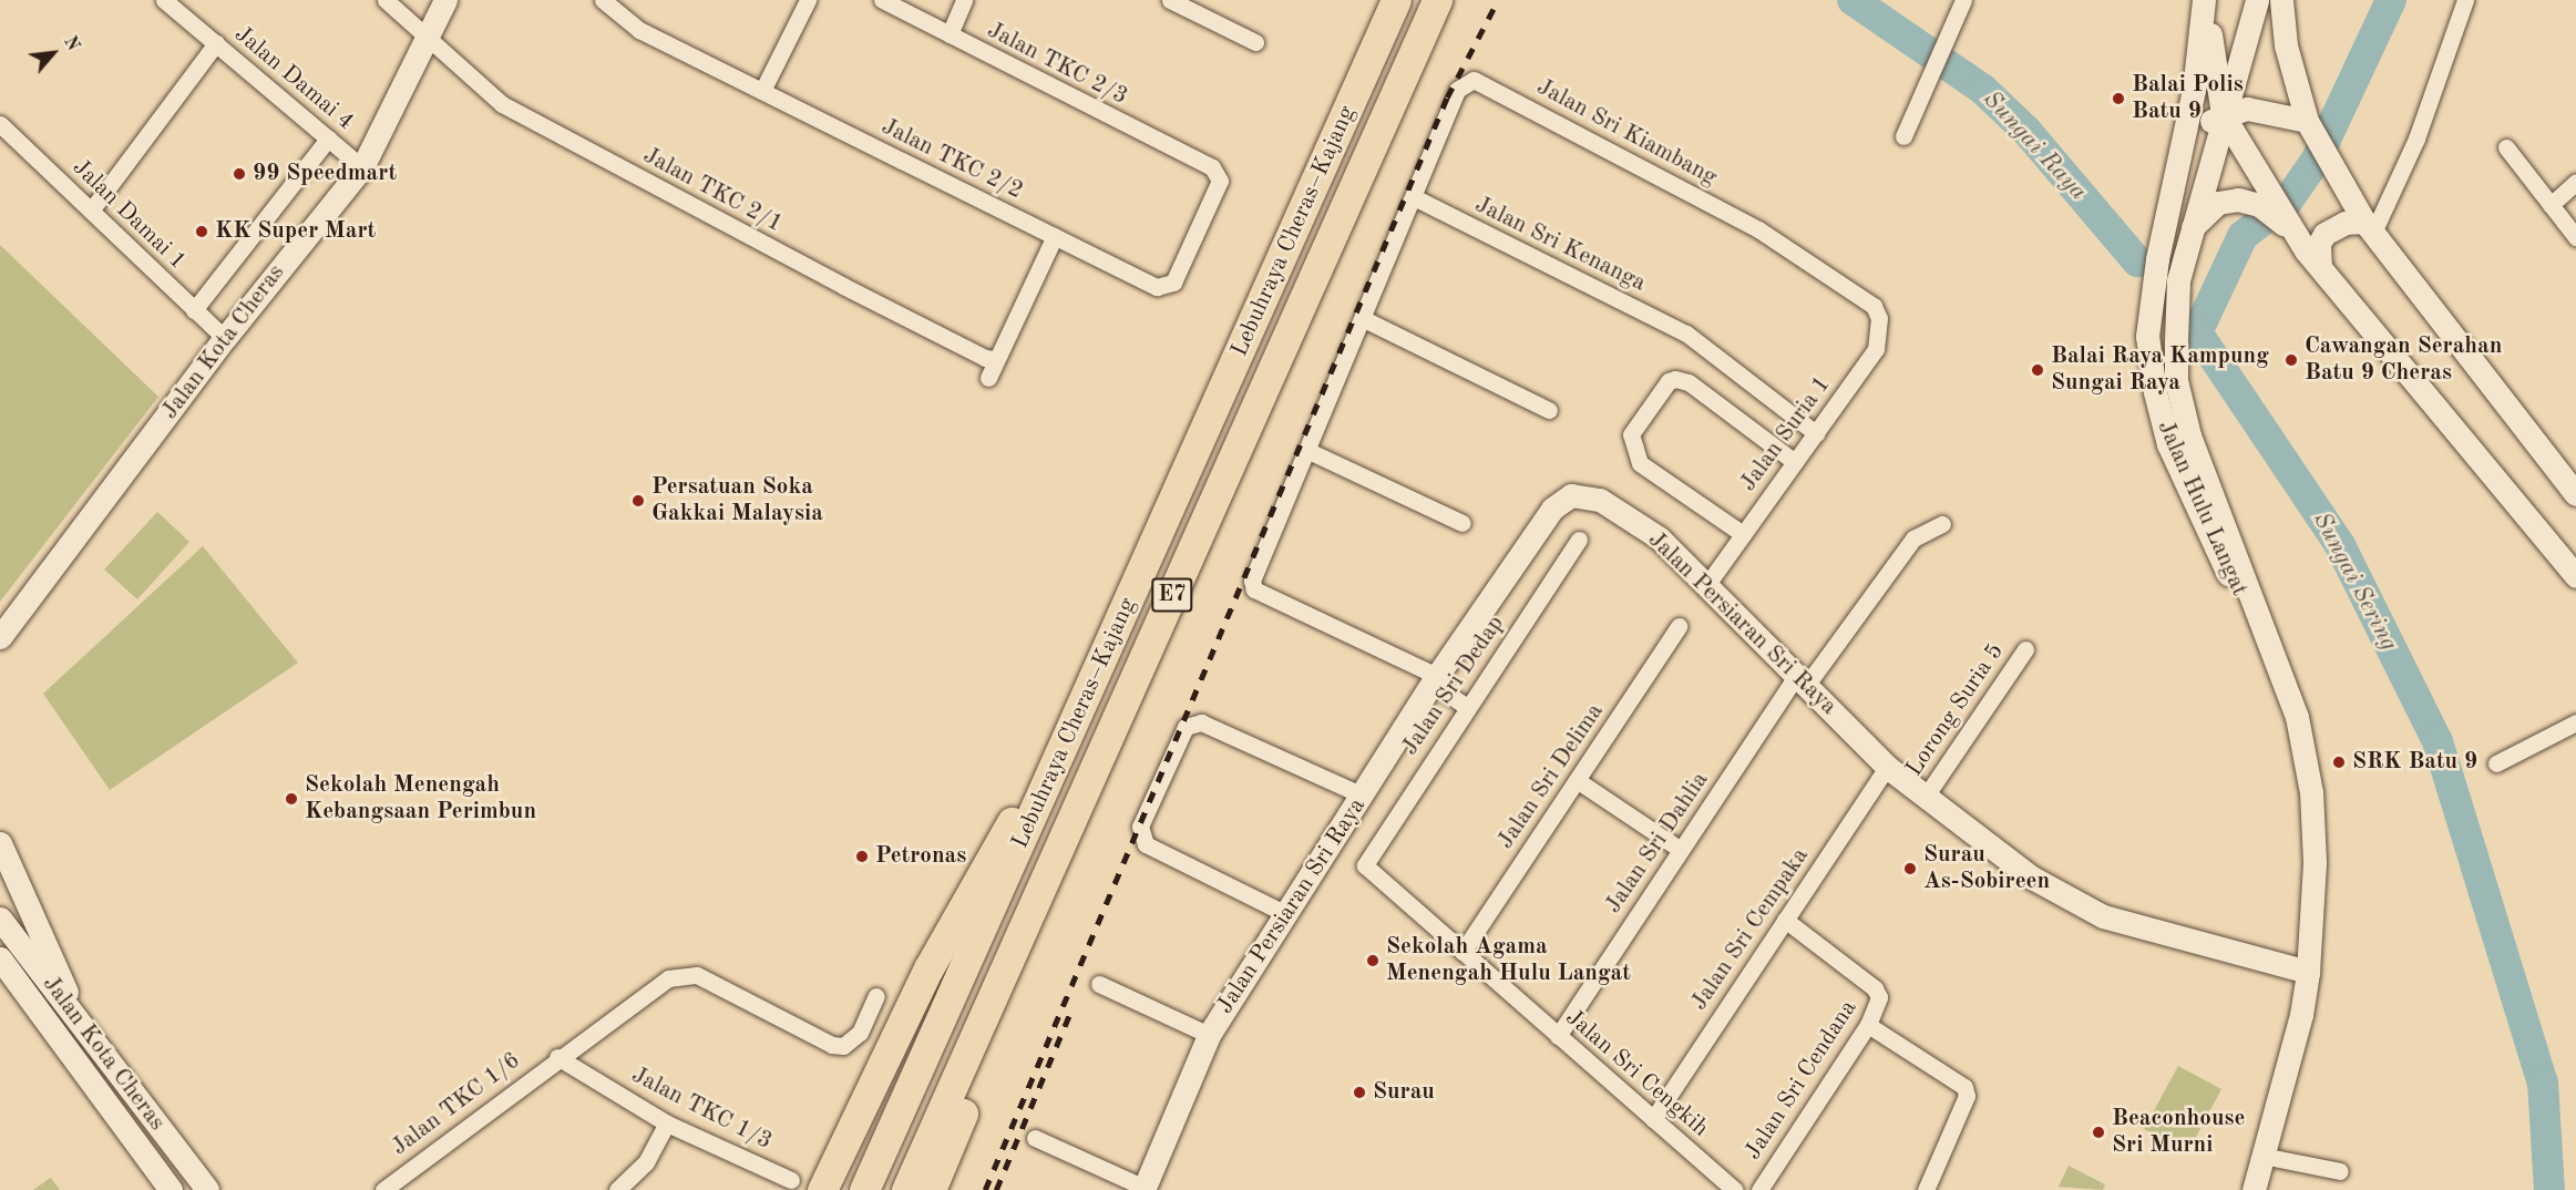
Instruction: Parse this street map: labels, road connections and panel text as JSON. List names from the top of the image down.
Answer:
{
  "streets": {
    "highway": ["Lebuhraya Cheras–Kajang", "E7"],
    "main road": ["Jalan Kota Cheras", "Jalan Hulu Langat", "Jalan Persiaran Sri Raya"],
    "street": [
      "Jalan TKC 2/3",
      "Jalan Damai 4",
      "Jalan Sri Kiambang",
      "Jalan TKC 2/2",
      "Jalan TKC 2/1",
      "Jalan Damai 1",
      "Jalan Sri Kenanga",
      "Jalan Suria 1",
      "Jalan Sri Dedap",
      "Lorong Suria 5",
      "Jalan Sri Delima",
      "Jalan Sri Dahlia",
      "Jalan Sri Cempaka",
      "Jalan Sri Cengkih",
      "Jalan Sri Cendana",
      "Jalan TKC 1/6",
      "Jalan TKC 1/3"
    ]
  },
  "crossings": [
    ["Jalan TKC 2/3", "Jalan TKC 2/2"],
    ["Jalan Damai 4", "Jalan Kota Cheras"],
    ["Jalan Sri Kiambang", "Jalan Sri Kenanga"],
    ["Jalan Sri Kiambang", "Jalan Suria 1"],
    ["Jalan TKC 2/1", "Jalan Kota Cheras"],
    ["Jalan Damai 1", "Jalan Kota Cheras"],
    ["Jalan Sri Kenanga", "Jalan Suria 1"],
    ["Jalan Suria 1", "Jalan Persiaran Sri Raya"],
    ["Jalan Hulu Langat", "Jalan Persiaran Sri Raya"],
    ["Jalan Persiaran Sri Raya", "Lorong Suria 5"],
    ["Jalan Persiaran Sri Raya", "Jalan Sri Dahlia"],
    ["Jalan Persiaran Sri Raya", "Jalan Sri Cempaka"],
    ["Jalan Sri Dedap", "Jalan Sri Cengkih"],
    ["Jalan Sri Delima", "Jalan Sri Cengkih"],
    ["Jalan Sri Dahlia", "Jalan Sri Cengkih"],
    ["Jalan Sri Cempaka", "Jalan Sri Cengkih"],
    ["Jalan Sri Cempaka", "Jalan Sri Cendana"],
    ["Jalan TKC 1/6", "Jalan TKC 1/3"]
  ],
  "water": ["Sungai Raya", "Sungai Sering"],
  "places": [
    "Balai Polis Batu 9",
    "99 Speedmart",
    "KK Super Mart",
    "Cawangan Serahan Batu 9 Cheras",
    "Balai Raya Kampung Sungai Raya",
    "Persatuan Soka Gakkai Malaysia",
    "SRK Batu 9",
    "Sekolah Menengah Kebangsaan Perimbun",
    "Petronas",
    "Surau As-Sobireen",
    "Sekolah Agama Menengah Hulu Langat",
    "Surau",
    "Beaconhouse Sri Murni"
  ],
  "north": "top right"
}
